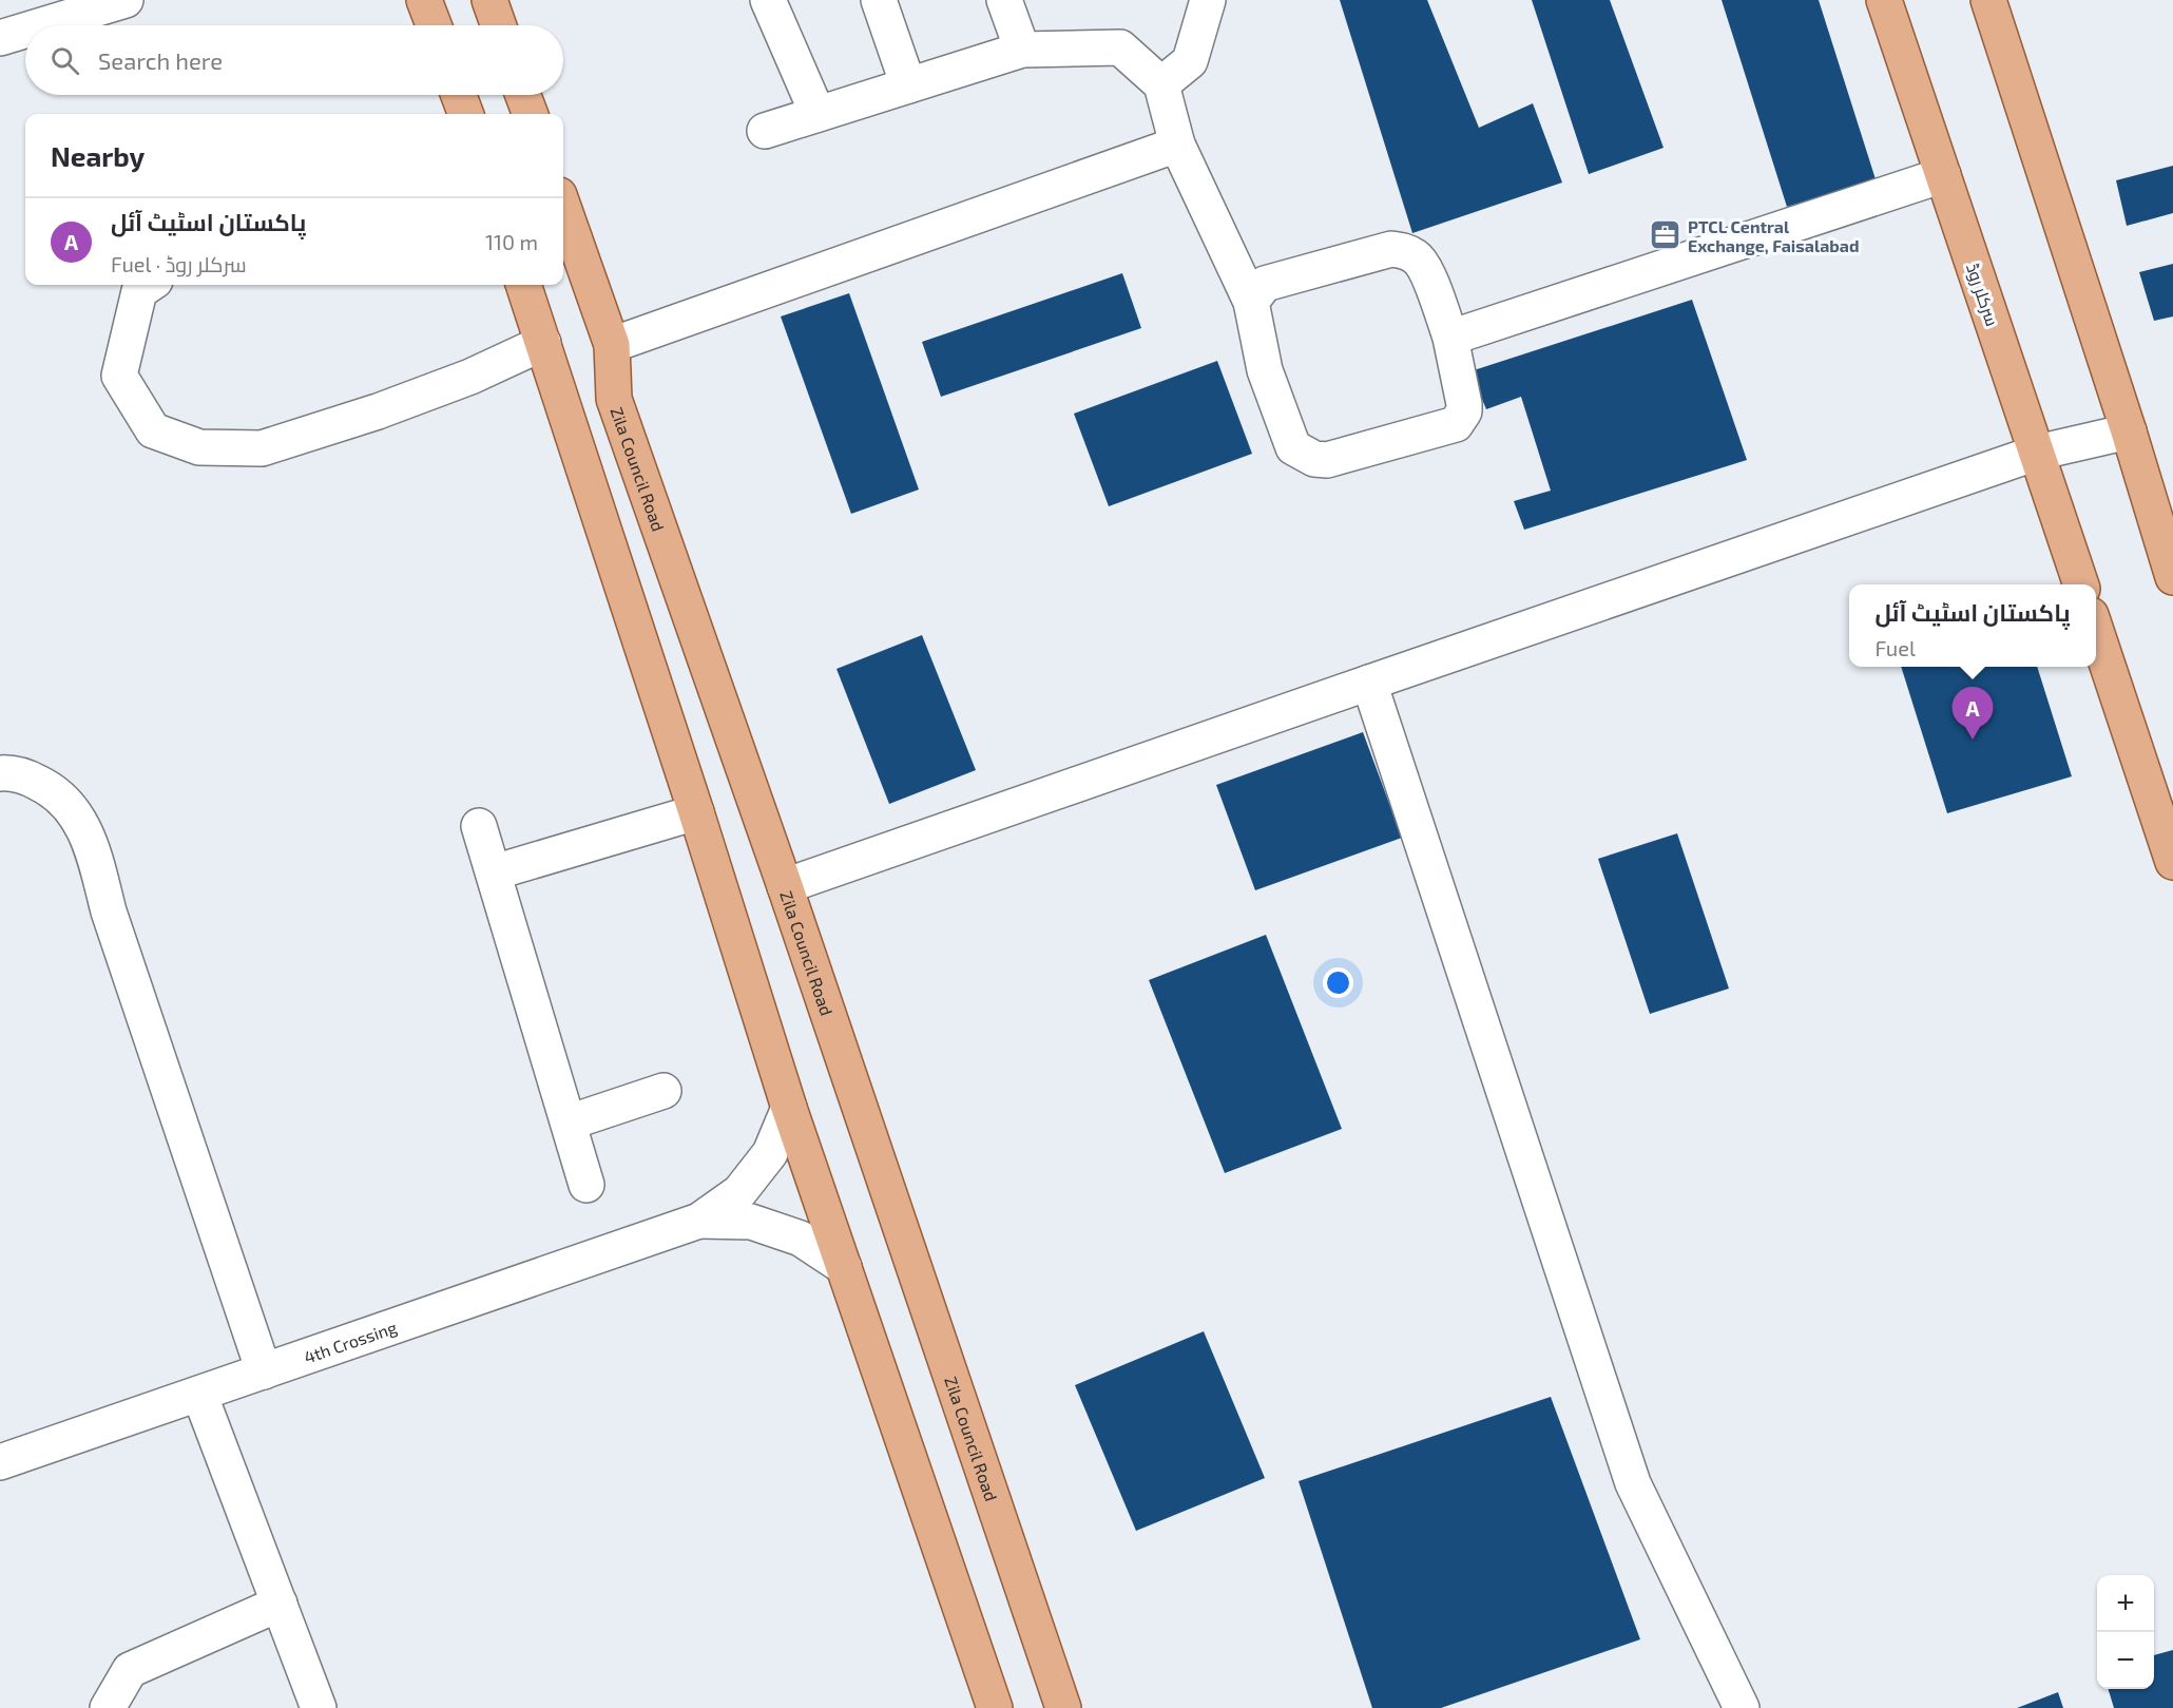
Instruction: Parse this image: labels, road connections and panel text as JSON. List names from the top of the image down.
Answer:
{
  "streets": {
    "main road": ["سرکلر روڈ", "Zila Council Road"],
    "street": ["4th Crossing"]
  },
  "places": {
    "office": ["PTCL Central Exchange, Faisalabad"]
  },
  "page": {
    "search": "Search here",
    "heading": "Nearby",
    "list": [
      {
        "mark": "A",
        "name": "پاکستان اسٹیٹ آئل",
        "note": "Fuel · سرکلر روڈ",
        "value": "110 m"
      }
    ],
    "popup": ["پاکستان اسٹیٹ آئل", "Fuel"],
    "pins": "A",
    "map_buttons": ["+", "−"]
  }
}
